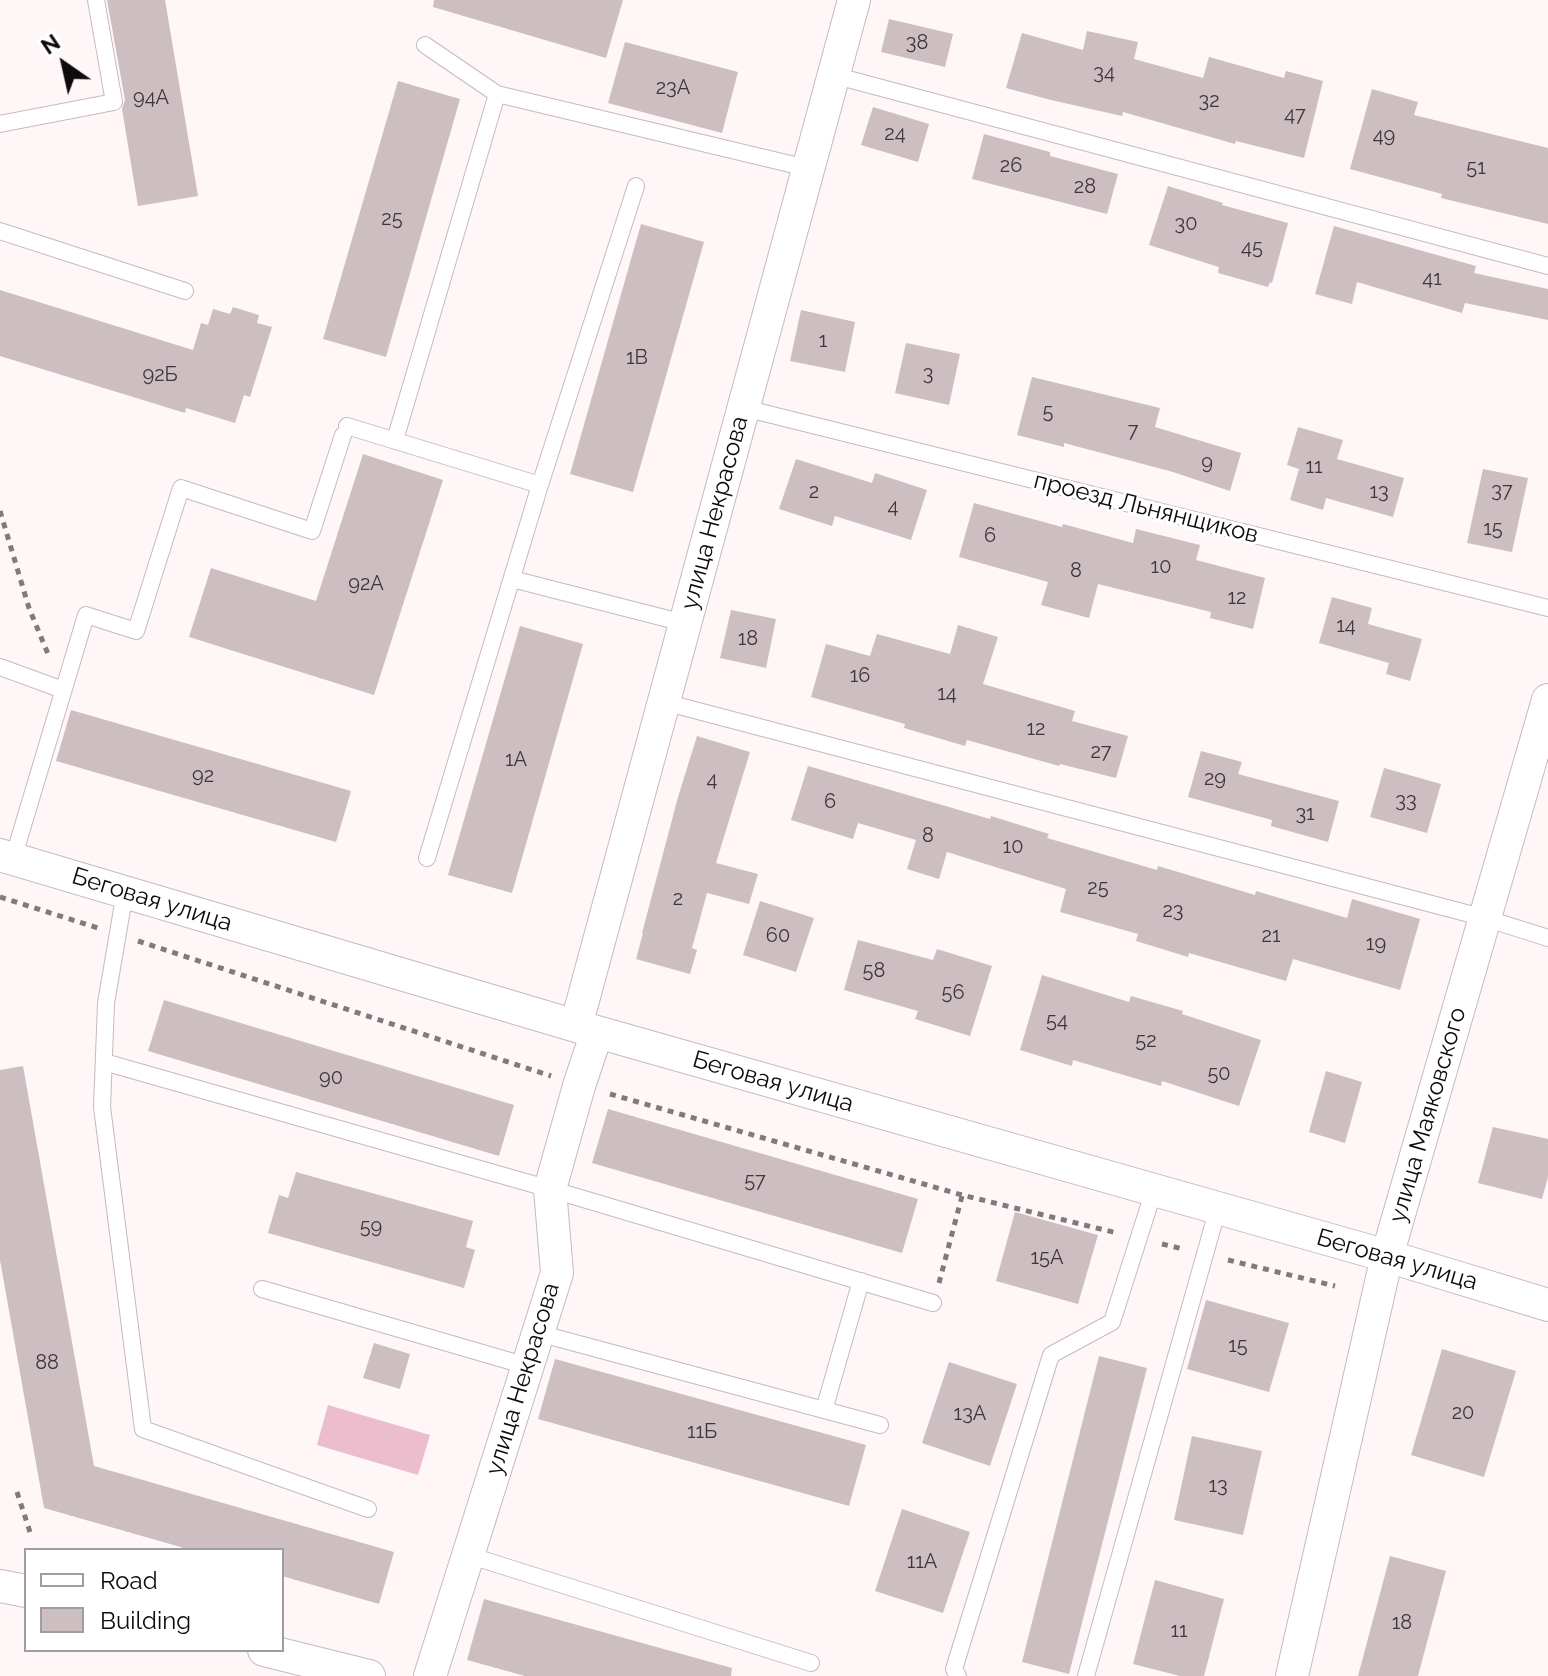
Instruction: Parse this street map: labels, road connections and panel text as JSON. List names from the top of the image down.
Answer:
{
  "streets": {
    "street": ["улица Некрасова", "Беговая улица", "улица Маяковского"],
    "lane": ["проезд Льнянщиков"]
  },
  "crossings": [
    ["проезд Льнянщиков", "улица Некрасова"],
    ["улица Некрасова", "Беговая улица"],
    ["Беговая улица", "улица Маяковского"]
  ],
  "house_numbers": [
    "38",
    "34",
    "23А",
    "94А",
    "32",
    "47",
    "24",
    "49",
    "26",
    "51",
    "28",
    "25",
    "30",
    "45",
    "41",
    "1",
    "1В",
    "3",
    "92Б",
    "5",
    "7",
    "9",
    "11",
    "37",
    "2",
    "13",
    "4",
    "15",
    "6",
    "10",
    "8",
    "92А",
    "12",
    "14",
    "18",
    "16",
    "14",
    "12",
    "27",
    "1А",
    "92",
    "29",
    "4",
    "33",
    "6",
    "31",
    "8",
    "10",
    "25",
    "2",
    "23",
    "60",
    "21",
    "19",
    "58",
    "56",
    "54",
    "52",
    "50",
    "90",
    "57",
    "59",
    "15А",
    "15",
    "88",
    "20",
    "13А",
    "11Б",
    "13",
    "11А",
    "18",
    "11"
  ],
  "legend": ["Road", "Building"],
  "north": "top left"
}
